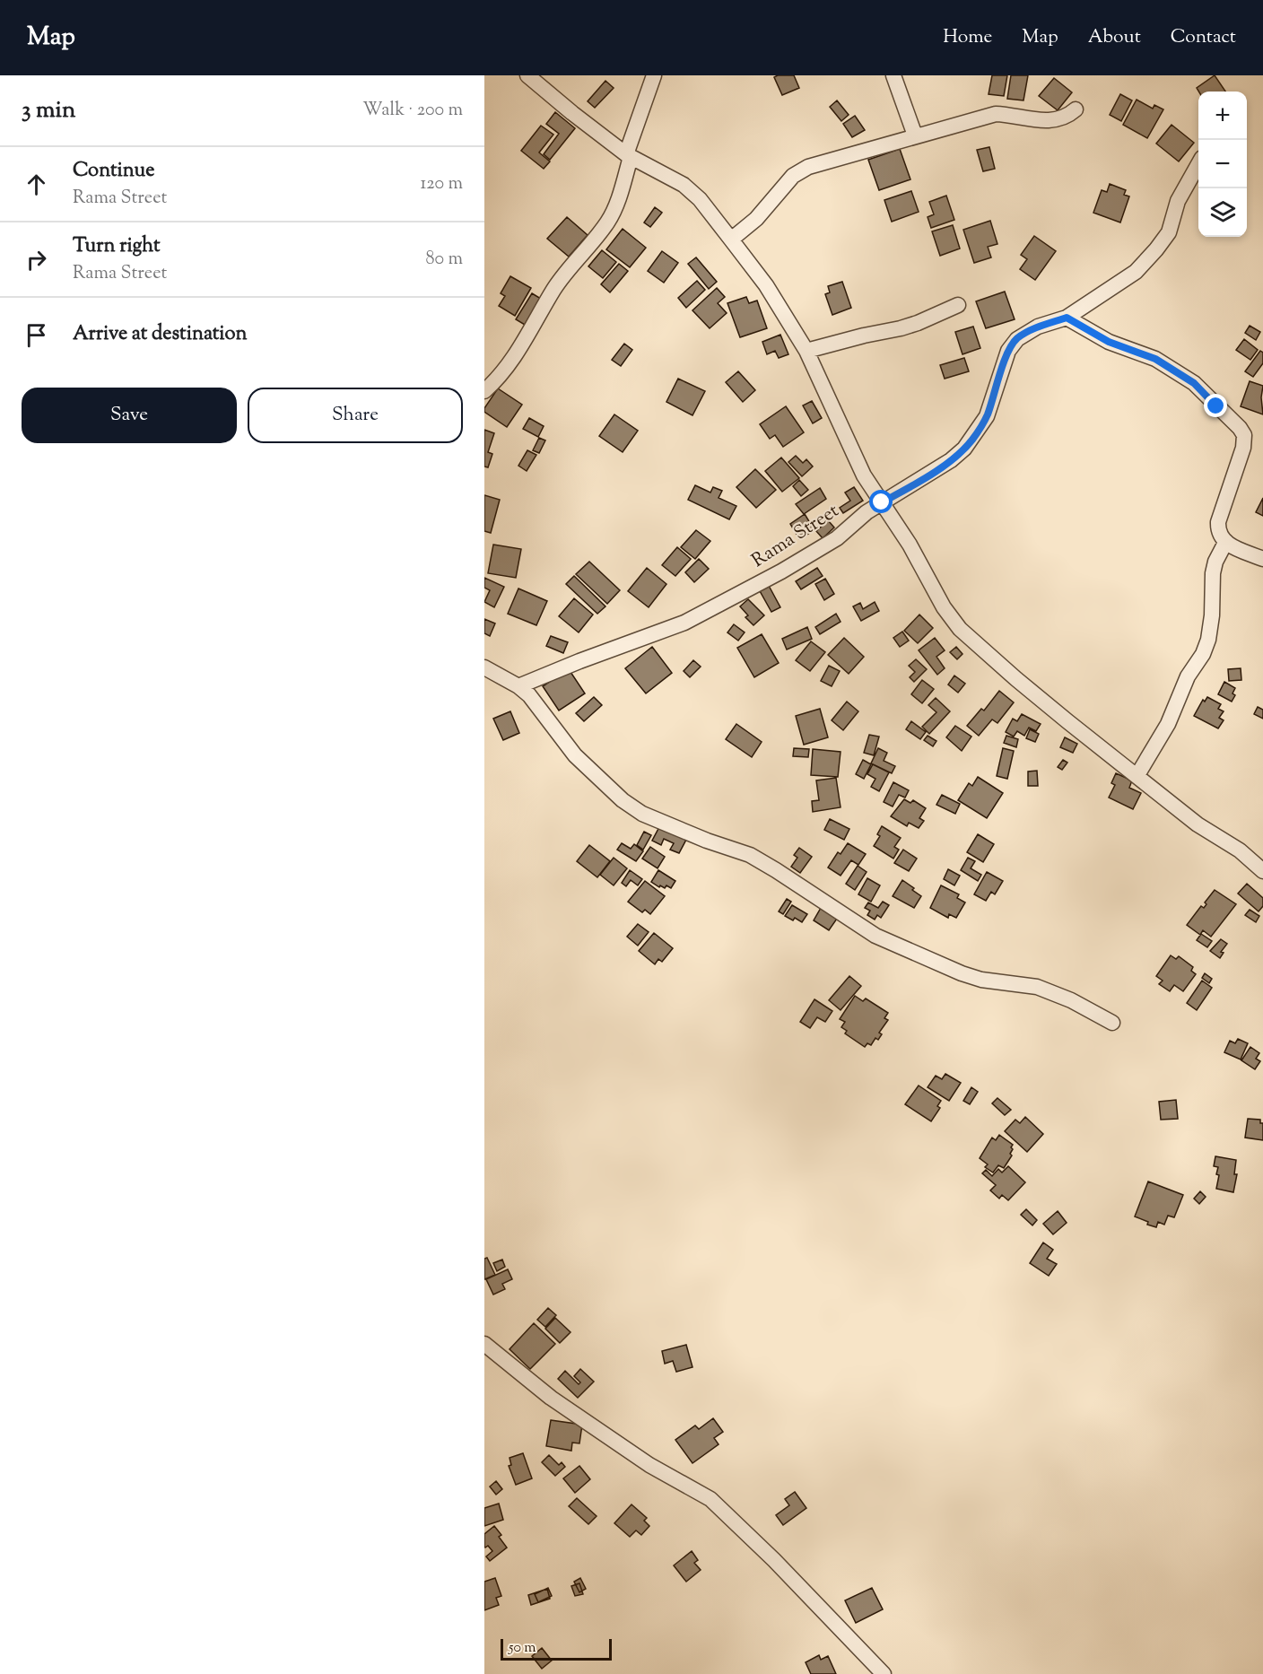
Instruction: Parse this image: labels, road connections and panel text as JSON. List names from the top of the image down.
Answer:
{
  "streets": {
    "street": ["Rama Street"]
  },
  "scale_bar": "50 m",
  "page": {
    "header": "Map",
    "nav": [
      "Home",
      "Map",
      "About",
      "Contact"
    ],
    "heading": ["3 min", "Walk · 200 m"],
    "map_buttons": ["+", "−"],
    "list": [
      ["Continue", "Rama Street", "120 m"],
      ["Turn right", "Rama Street", "80 m"],
      "Arrive at destination"
    ],
    "buttons": ["Save", "Share"],
    "scale": "50 m"
  }
}
